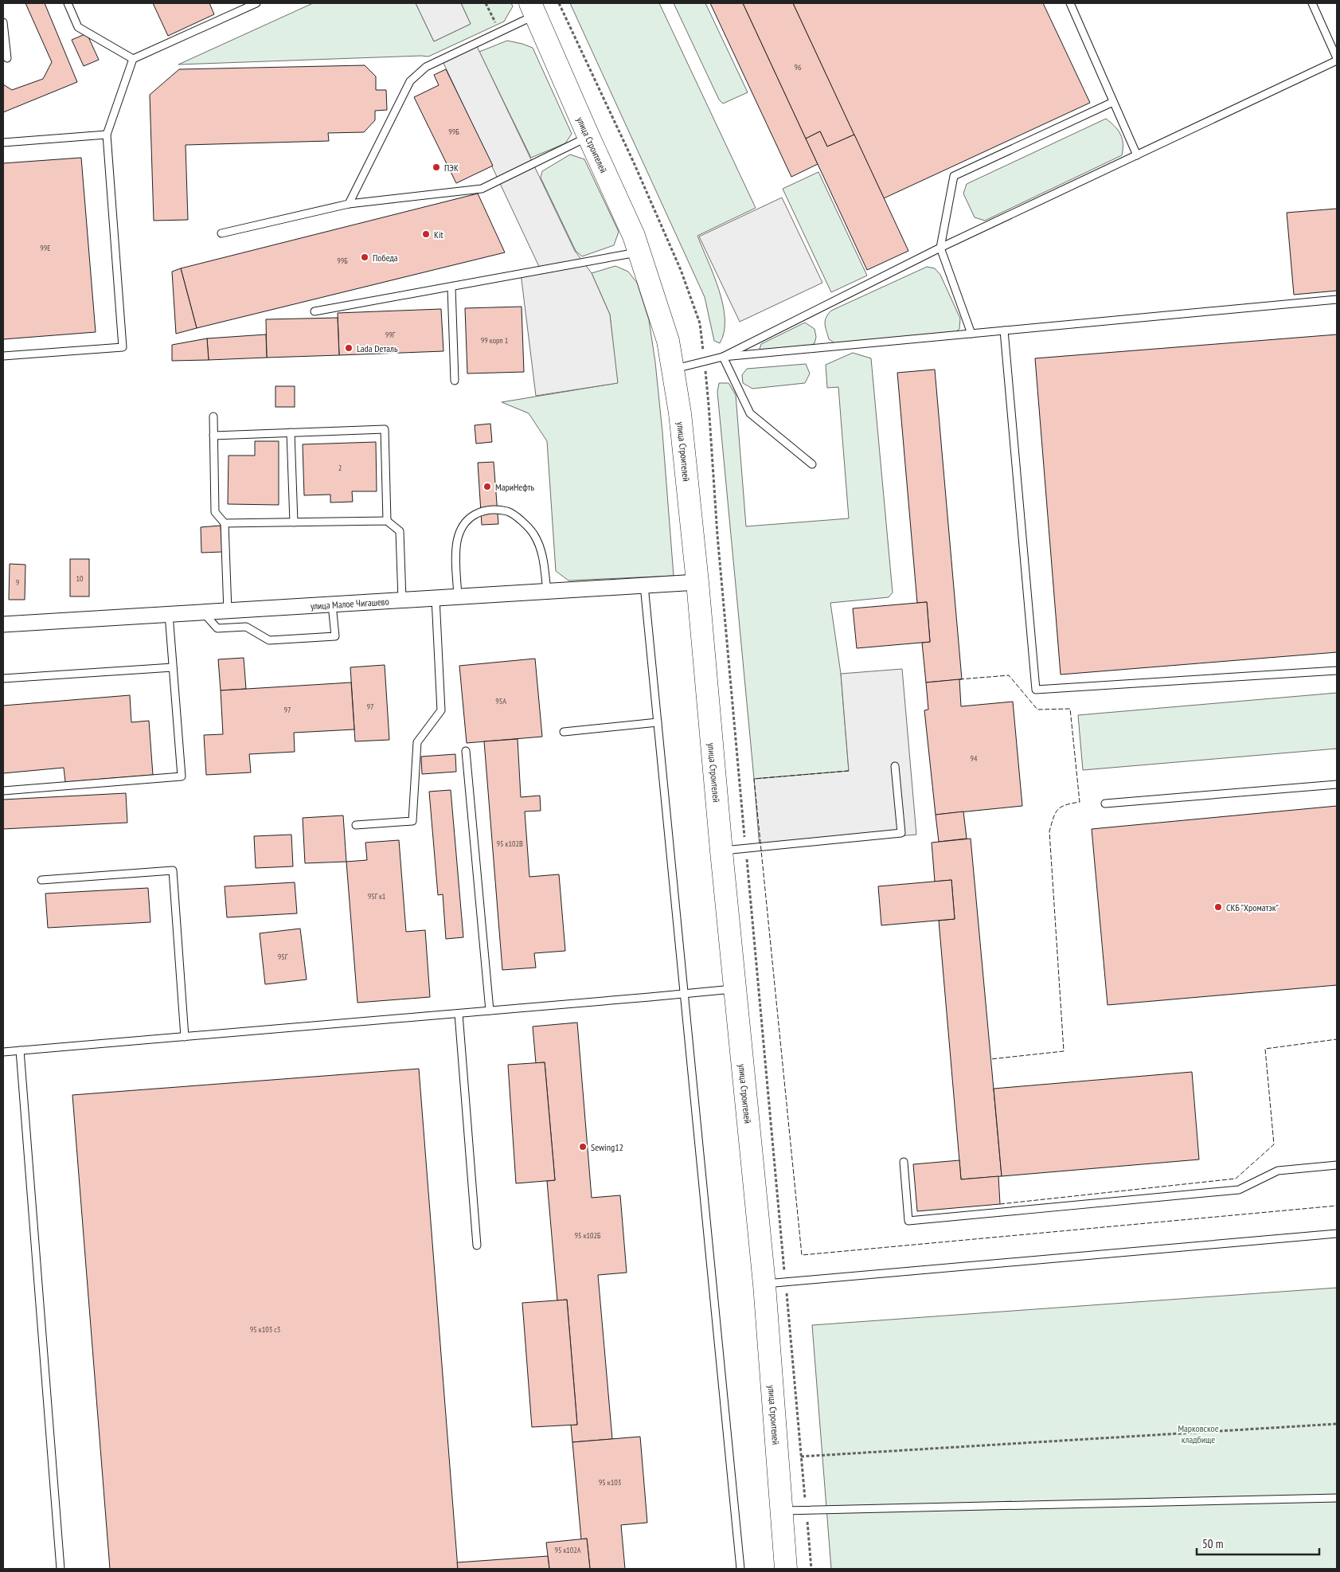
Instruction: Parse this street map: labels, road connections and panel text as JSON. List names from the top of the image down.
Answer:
{
  "streets": {
    "main road": ["улица Строителей"],
    "street": ["улица Малое Чигашево"]
  },
  "crossings": [
    ["улица Строителей", "улица Малое Чигашево"]
  ],
  "parks": ["Марковское кладбище"],
  "places": [
    "ПЭК",
    "Kit",
    "Победа",
    "Lada Dеталь",
    "МариНефть",
    "СКБ \"Хроматэк\"",
    "Sewing12"
  ],
  "house_numbers": [
    "96",
    "99Б",
    "99Е",
    "99Б",
    "99Г",
    "99 корп 1",
    "2",
    "10",
    "9",
    "95А",
    "97",
    "97",
    "94",
    "95 к102В",
    "95Г к1",
    "95Г",
    "95 к102Б",
    "95 к103 с3",
    "95 к103",
    "95 к102А"
  ],
  "scale_bar": "50 m"
}
